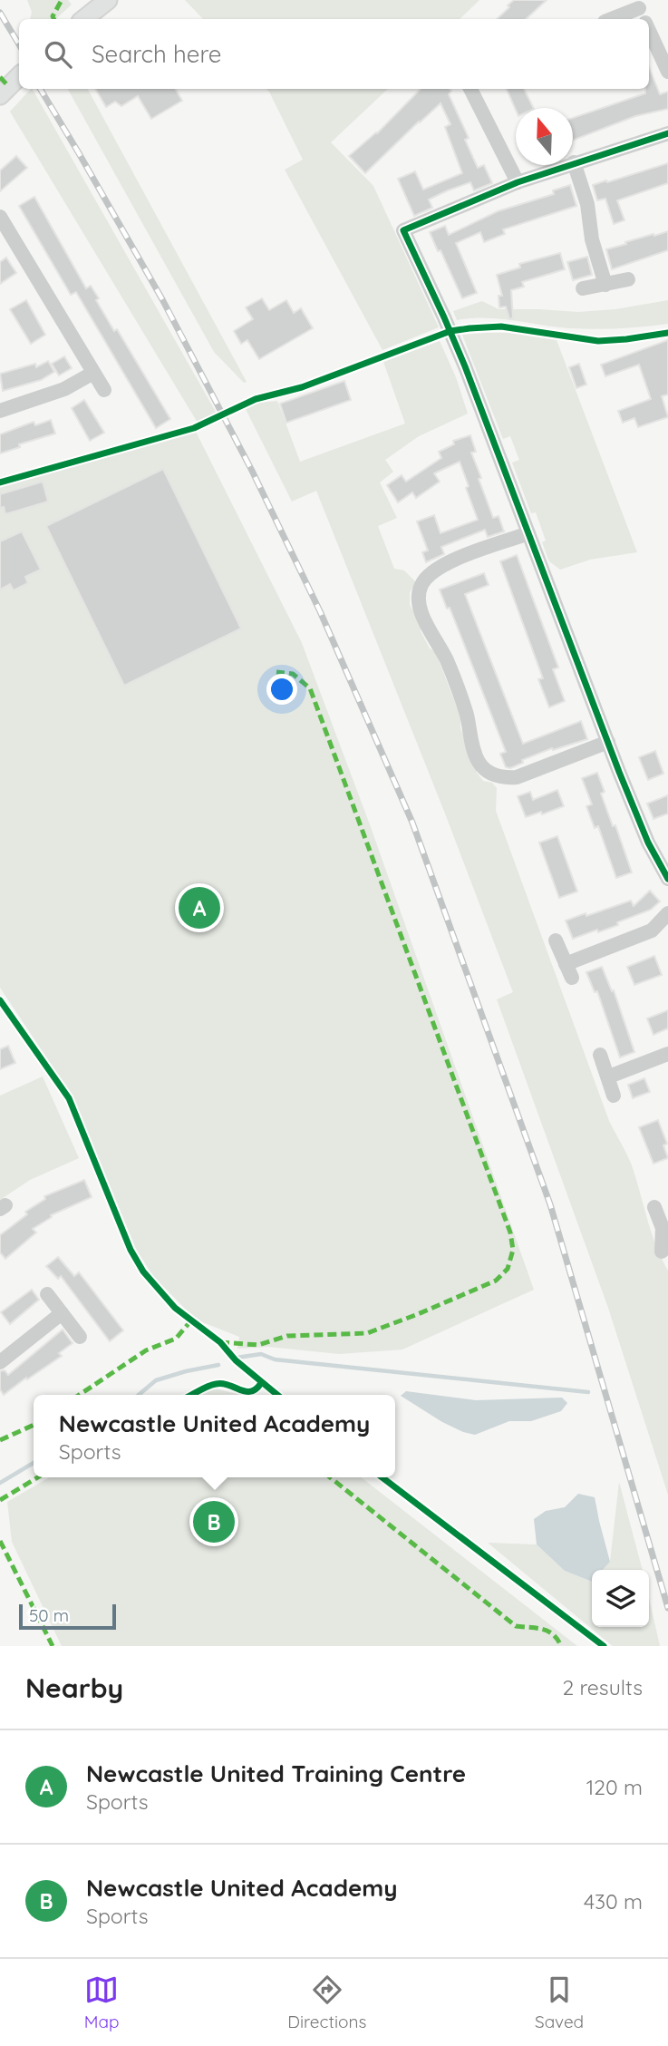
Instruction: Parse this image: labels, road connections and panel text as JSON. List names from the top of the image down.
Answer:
{
  "scale_bar": "50 m",
  "north": "top",
  "page": {
    "search": "Search here",
    "pins": ["A", "B"],
    "popup": ["Newcastle United Academy", "Sports"],
    "scale": "50 m",
    "heading": ["Nearby", "2 results"],
    "list": [
      {
        "mark": "A",
        "name": "Newcastle United Training Centre",
        "note": "Sports",
        "value": "120 m"
      },
      {
        "mark": "B",
        "name": "Newcastle United Academy",
        "note": "Sports",
        "value": "430 m"
      }
    ],
    "nav": ["Map", "Directions", "Saved"]
  }
}
